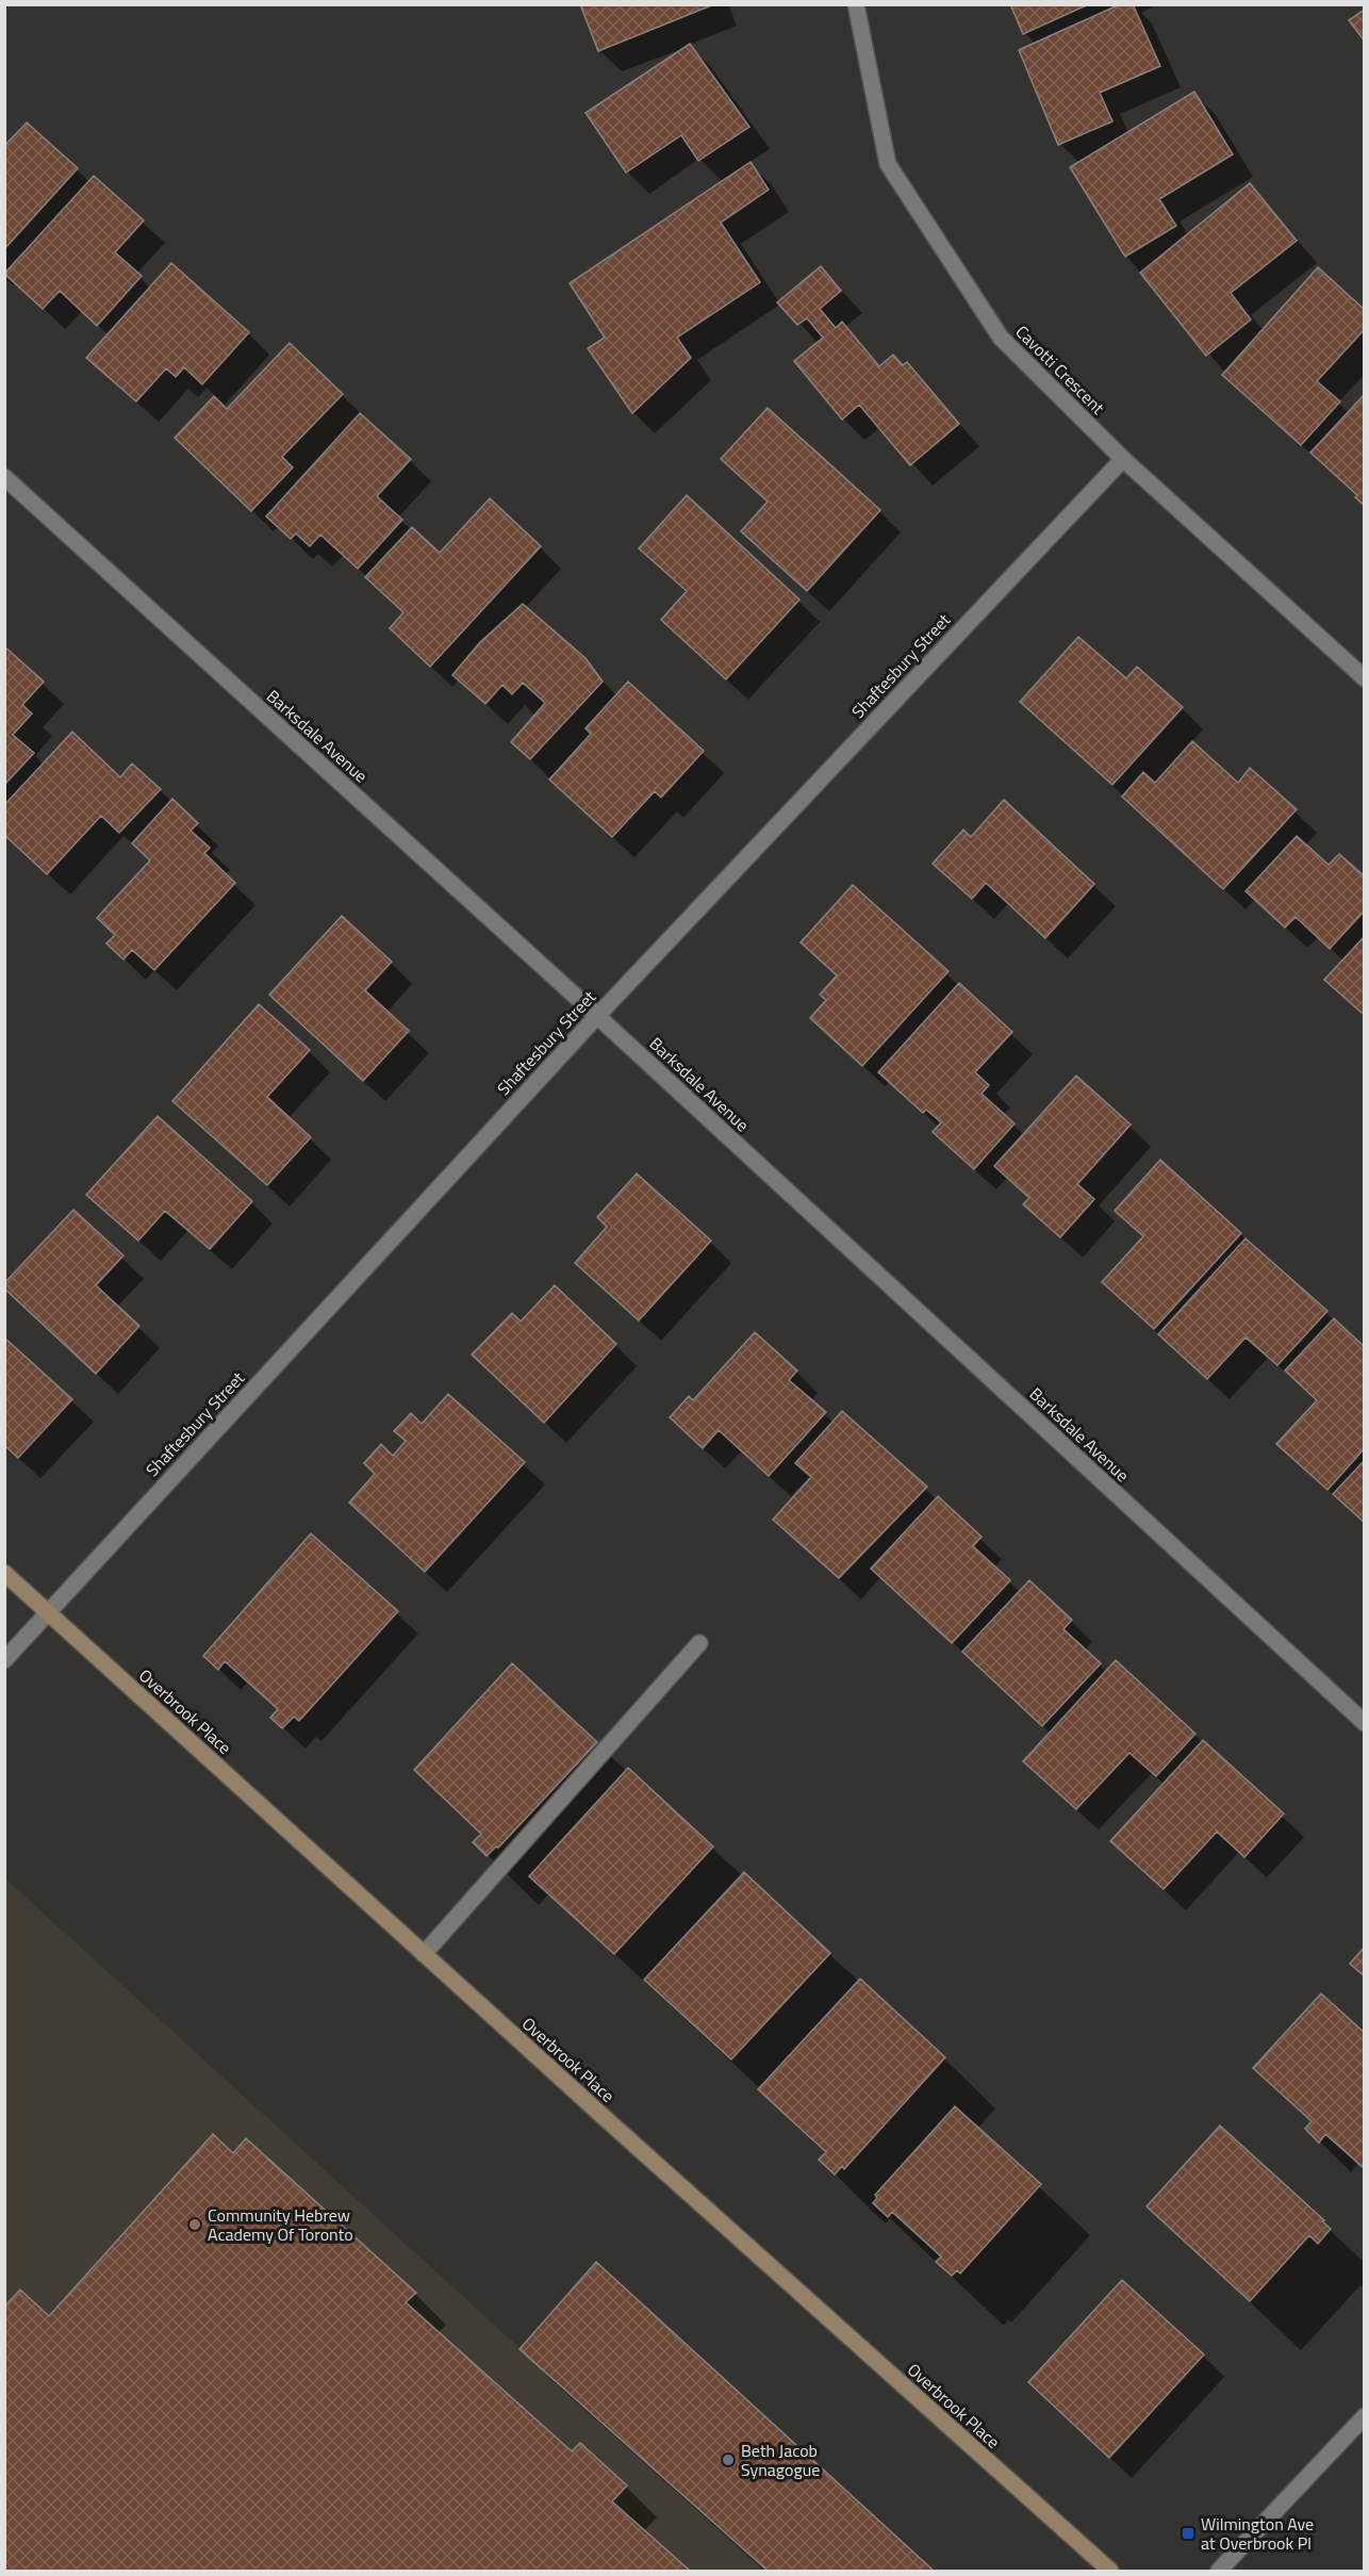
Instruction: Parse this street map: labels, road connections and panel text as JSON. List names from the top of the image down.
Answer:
{
  "streets": {
    "street": [
      "Cavotti Crescent",
      "Shaftesbury Street",
      "Barksdale Avenue",
      "Overbrook Place"
    ]
  },
  "crossings": [
    ["Cavotti Crescent", "Shaftesbury Street"],
    ["Shaftesbury Street", "Barksdale Avenue"],
    ["Shaftesbury Street", "Overbrook Place"]
  ],
  "places": {
    "other": ["Community Hebrew Academy Of Toronto", "Beth Jacob Synagogue"],
    "transit": ["Wilmington Ave at Overbrook Pl"]
  }
}
